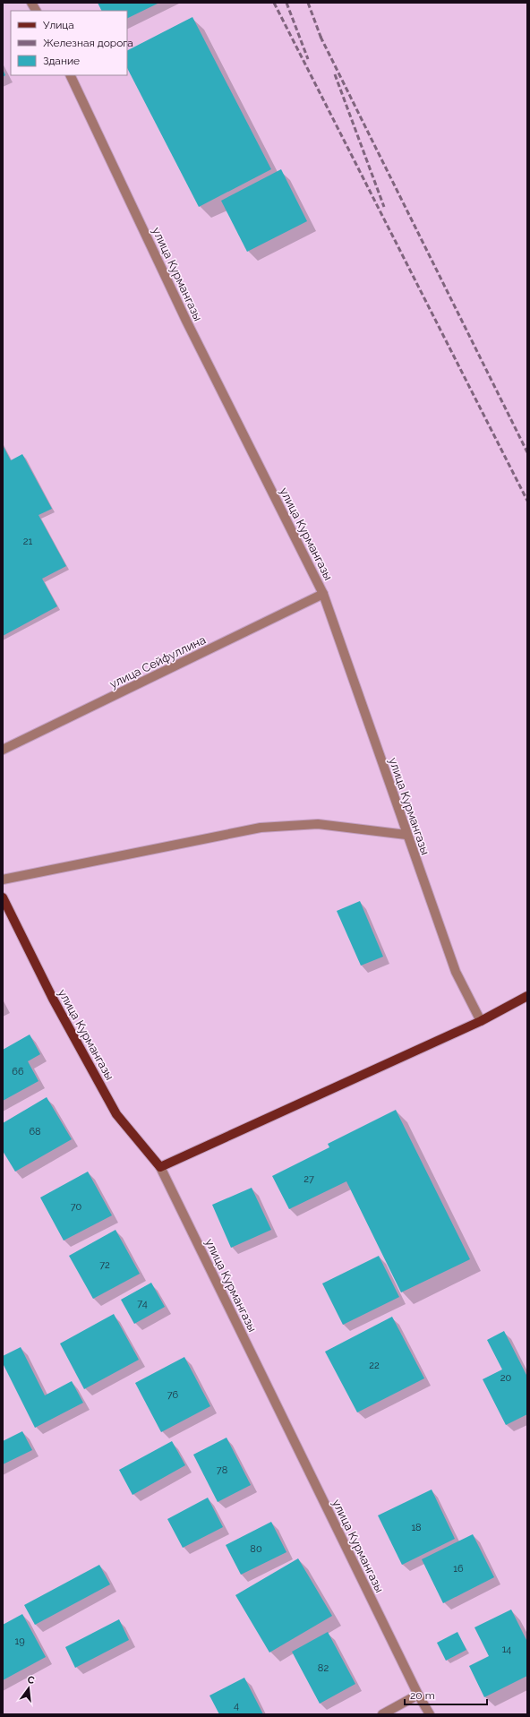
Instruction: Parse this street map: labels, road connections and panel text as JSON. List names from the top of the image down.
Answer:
{
  "streets": {
    "main road": ["улица Курмангазы"],
    "street": ["улица Сейфуллина"]
  },
  "crossings": [
    ["улица Курмангазы", "улица Сейфуллина"]
  ],
  "house_numbers": [
    "21",
    "66",
    "68",
    "27",
    "70",
    "72",
    "74",
    "22",
    "20",
    "76",
    "78",
    "18",
    "80",
    "16",
    "19",
    "14",
    "82",
    "4"
  ],
  "legend": ["Улица", "Железная дорога", "Здание"],
  "scale_bar": "20 m",
  "north": "top"
}
